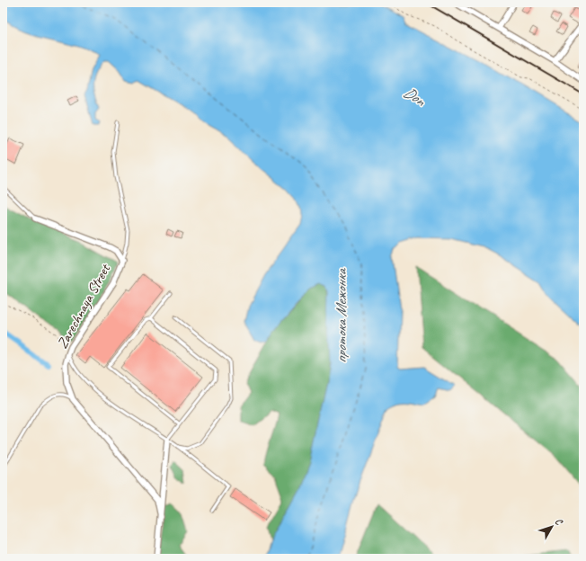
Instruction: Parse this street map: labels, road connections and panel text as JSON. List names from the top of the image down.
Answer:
{
  "streets": {
    "street": ["Zarechnaya Street"]
  },
  "water": ["Don", "протока Межонка"],
  "north": "top right"
}
